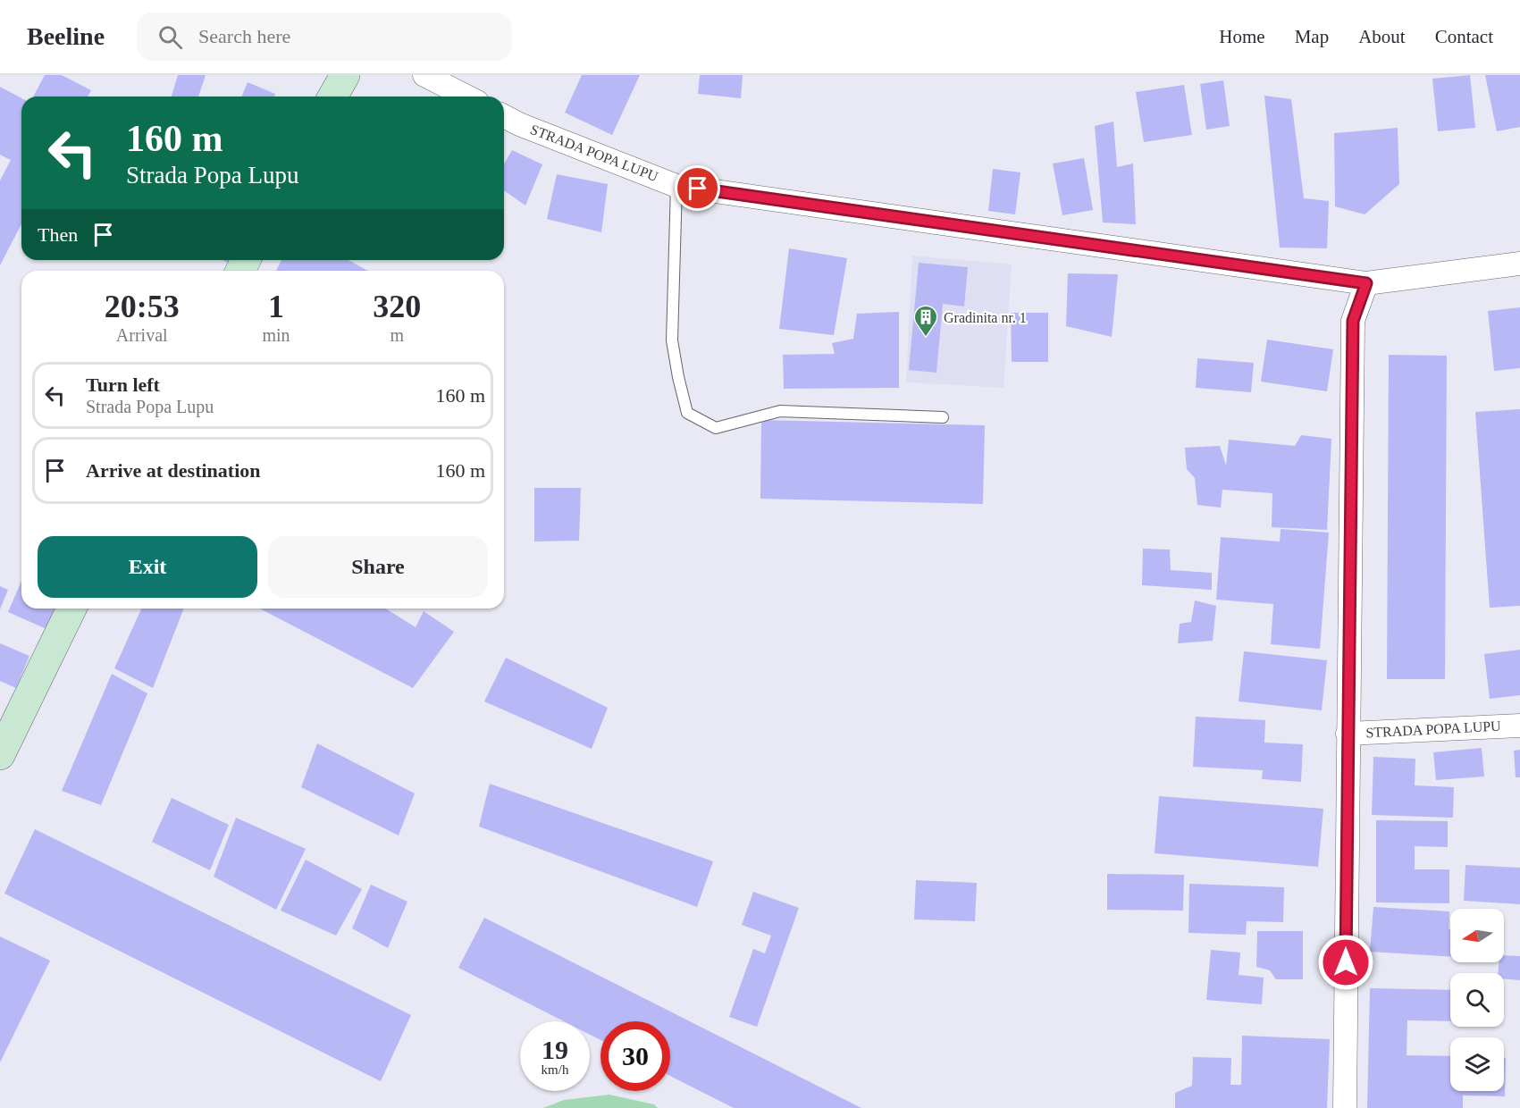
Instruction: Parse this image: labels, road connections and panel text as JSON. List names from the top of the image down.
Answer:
{
  "streets": {
    "street": ["STRADA POPA LUPU"]
  },
  "places": {
    "building": ["Gradinita nr. 1"]
  },
  "north": "left",
  "page": {
    "header": "Beeline",
    "search": "Search here",
    "nav": [
      "Home",
      "Map",
      "About",
      "Contact"
    ],
    "turn": ["160 m", "Strada Popa Lupu"],
    "then": "Then",
    "eta": [
      "20:53",
      "Arrival",
      "1",
      "min",
      "320",
      "m"
    ],
    "list": [
      {
        "name": "Turn left",
        "note": "Strada Popa Lupu",
        "value": "160 m"
      },
      {
        "name": "Arrive at destination",
        "value": "160 m"
      }
    ],
    "buttons": ["Exit", "Share"],
    "speed": "19 km/h",
    "limit": "30"
  }
}
